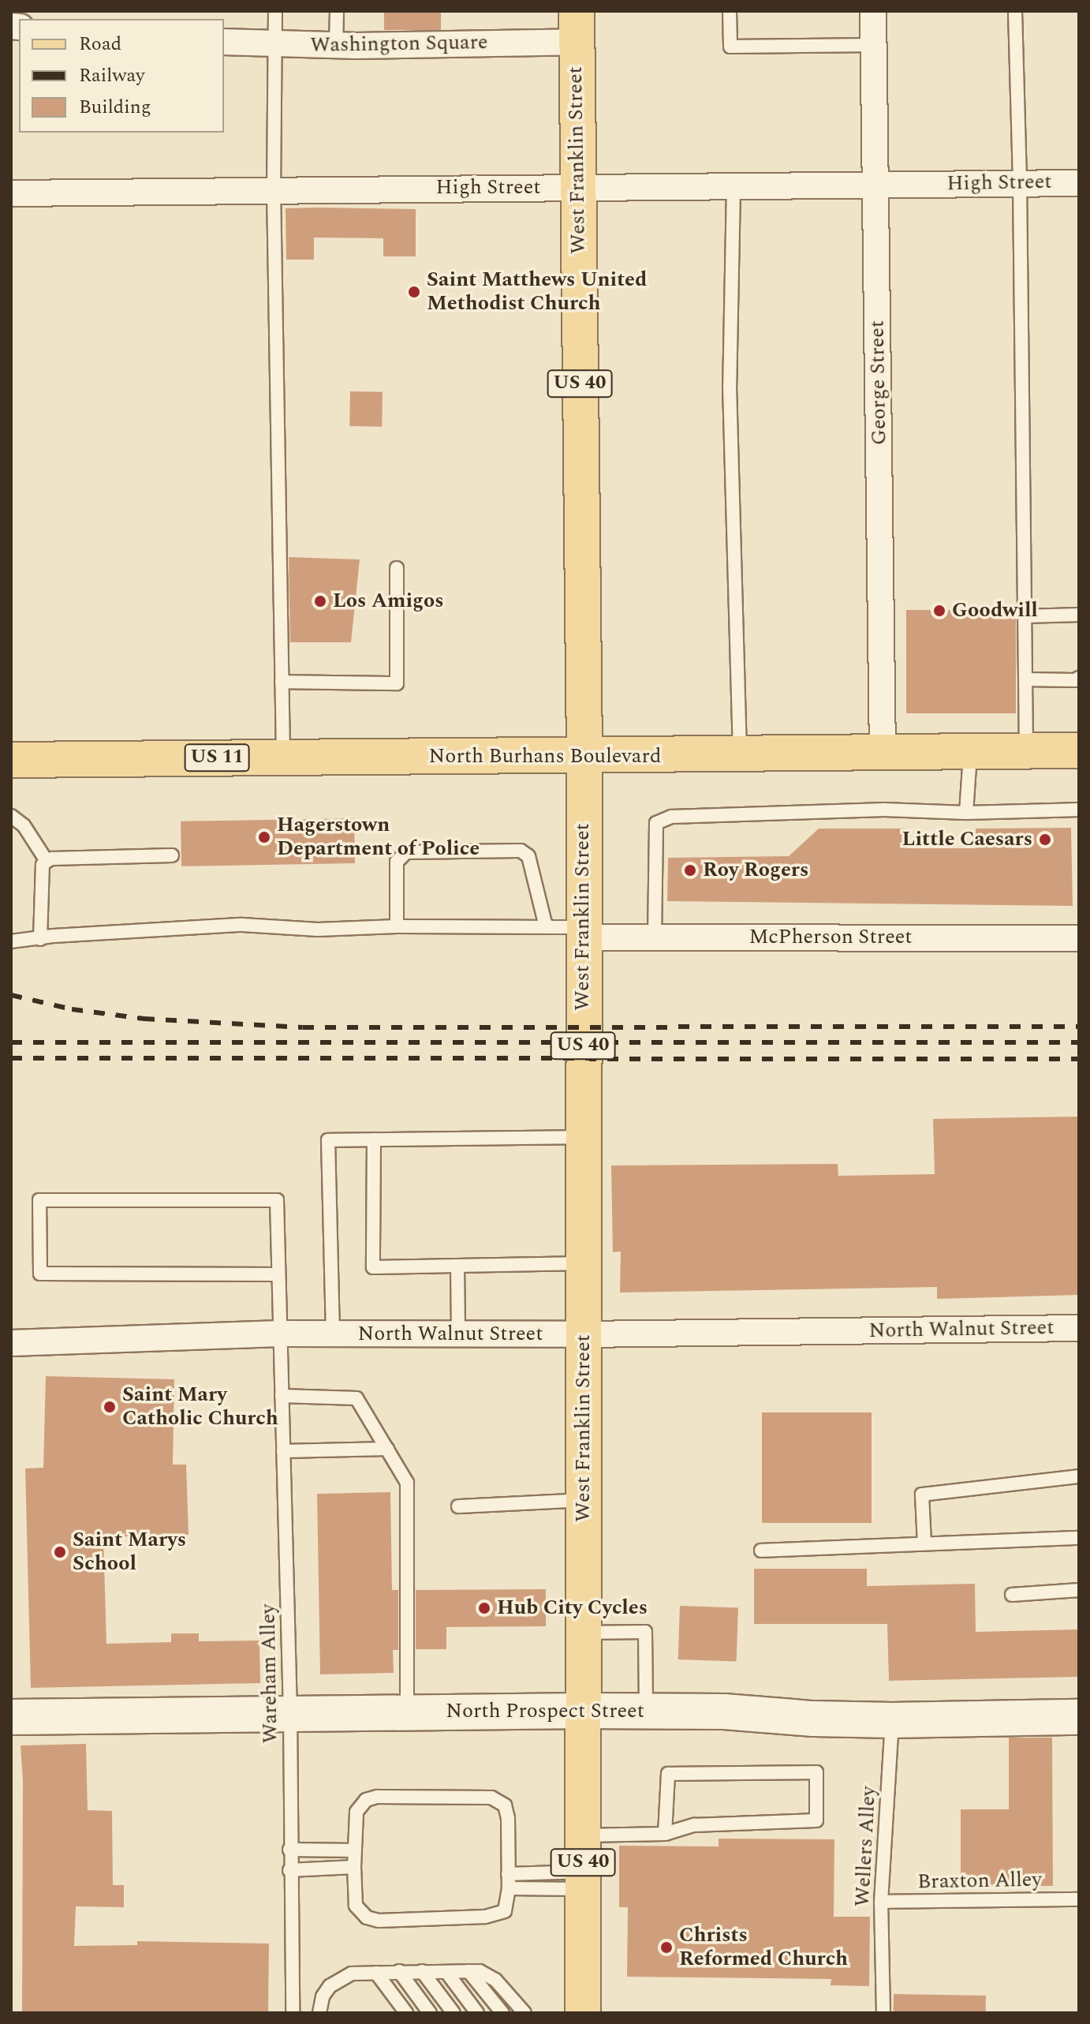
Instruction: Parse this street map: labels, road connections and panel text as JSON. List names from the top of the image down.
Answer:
{
  "streets": {
    "main road": [
      "West Franklin Street",
      "US 40",
      "North Burhans Boulevard",
      "US 11",
      "North Prospect Street"
    ],
    "street": [
      "Washington Square",
      "High Street",
      "George Street",
      "McPherson Street",
      "North Walnut Street"
    ],
    "lane": ["Wareham Alley", "Wellers Alley", "Braxton Alley"]
  },
  "crossings": [
    ["Washington Square", "West Franklin Street"],
    ["West Franklin Street", "High Street"],
    ["West Franklin Street", "North Burhans Boulevard"],
    ["West Franklin Street", "McPherson Street"],
    ["West Franklin Street", "North Walnut Street"],
    ["West Franklin Street", "North Prospect Street"],
    ["High Street", "George Street"],
    ["George Street", "North Burhans Boulevard"],
    ["North Walnut Street", "Wareham Alley"],
    ["Wareham Alley", "North Prospect Street"],
    ["North Prospect Street", "Wellers Alley"],
    ["Wellers Alley", "Braxton Alley"]
  ],
  "places": [
    "Saint Matthews United Methodist Church",
    "Los Amigos",
    "Goodwill",
    "Hagerstown Department of Police",
    "Little Caesars",
    "Roy Rogers",
    "Saint Mary Catholic Church",
    "Saint Marys School",
    "Hub City Cycles",
    "Christs Reformed Church"
  ],
  "legend": ["Road", "Railway", "Building"]
}
